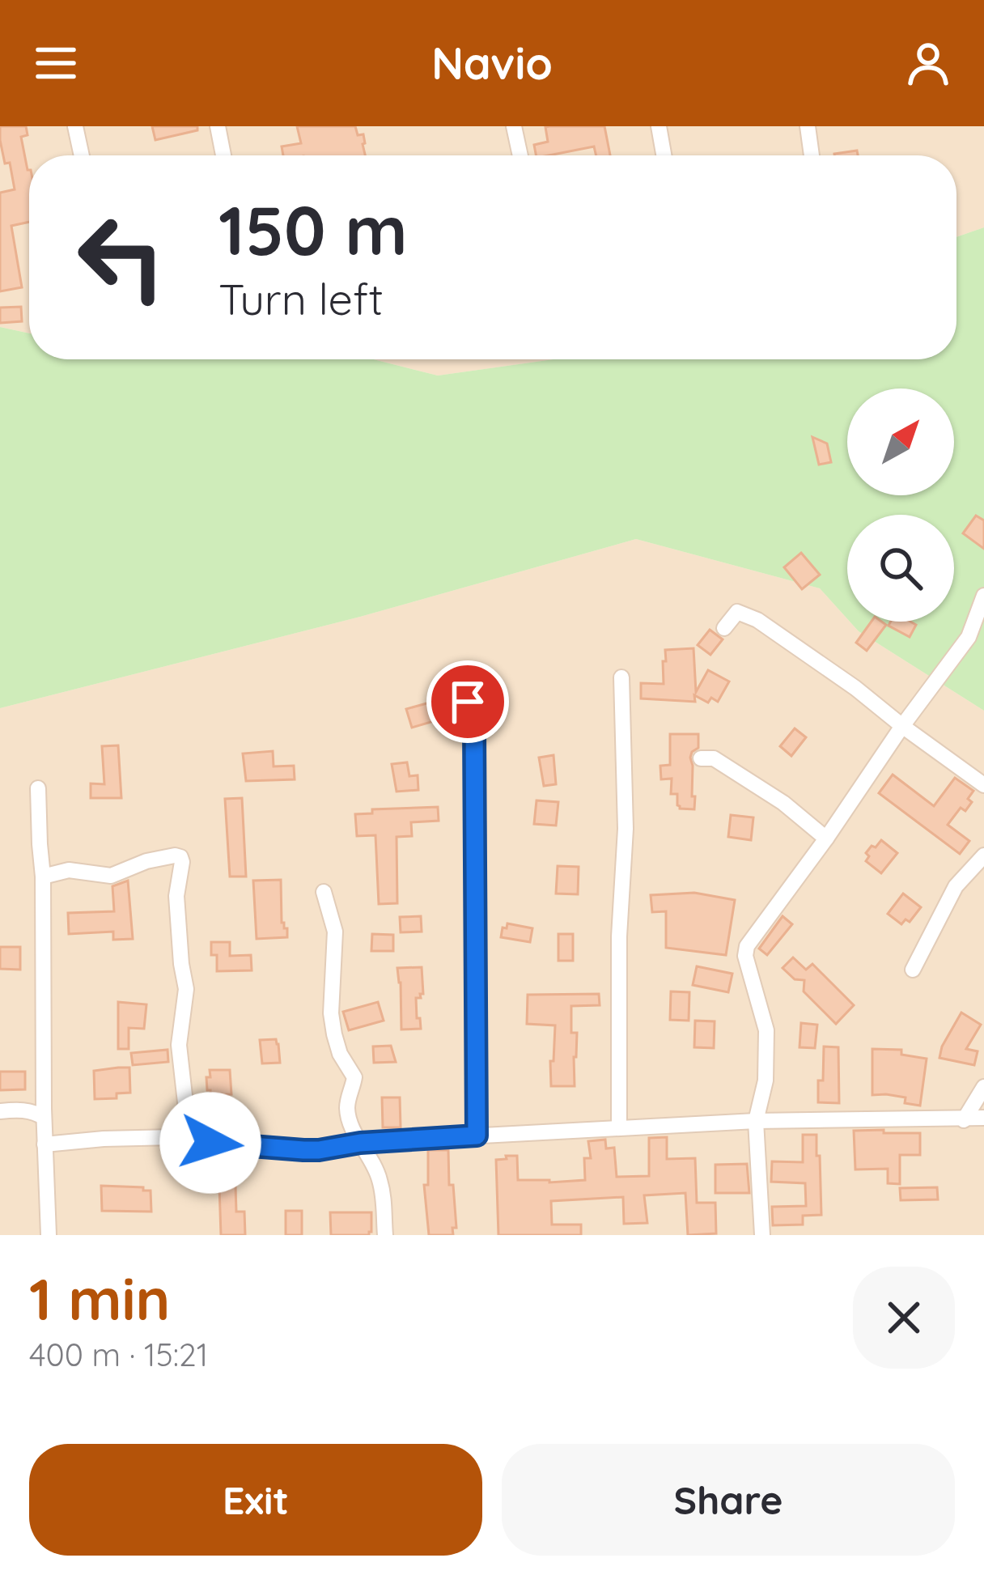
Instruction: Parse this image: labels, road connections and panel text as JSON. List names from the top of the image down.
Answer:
{
  "north": "top right",
  "page": {
    "header": "Navio",
    "turn": ["150 m", "Turn left"],
    "heading": ["1 min", "400 m · 15:21"],
    "buttons": ["Exit", "Share"]
  }
}
